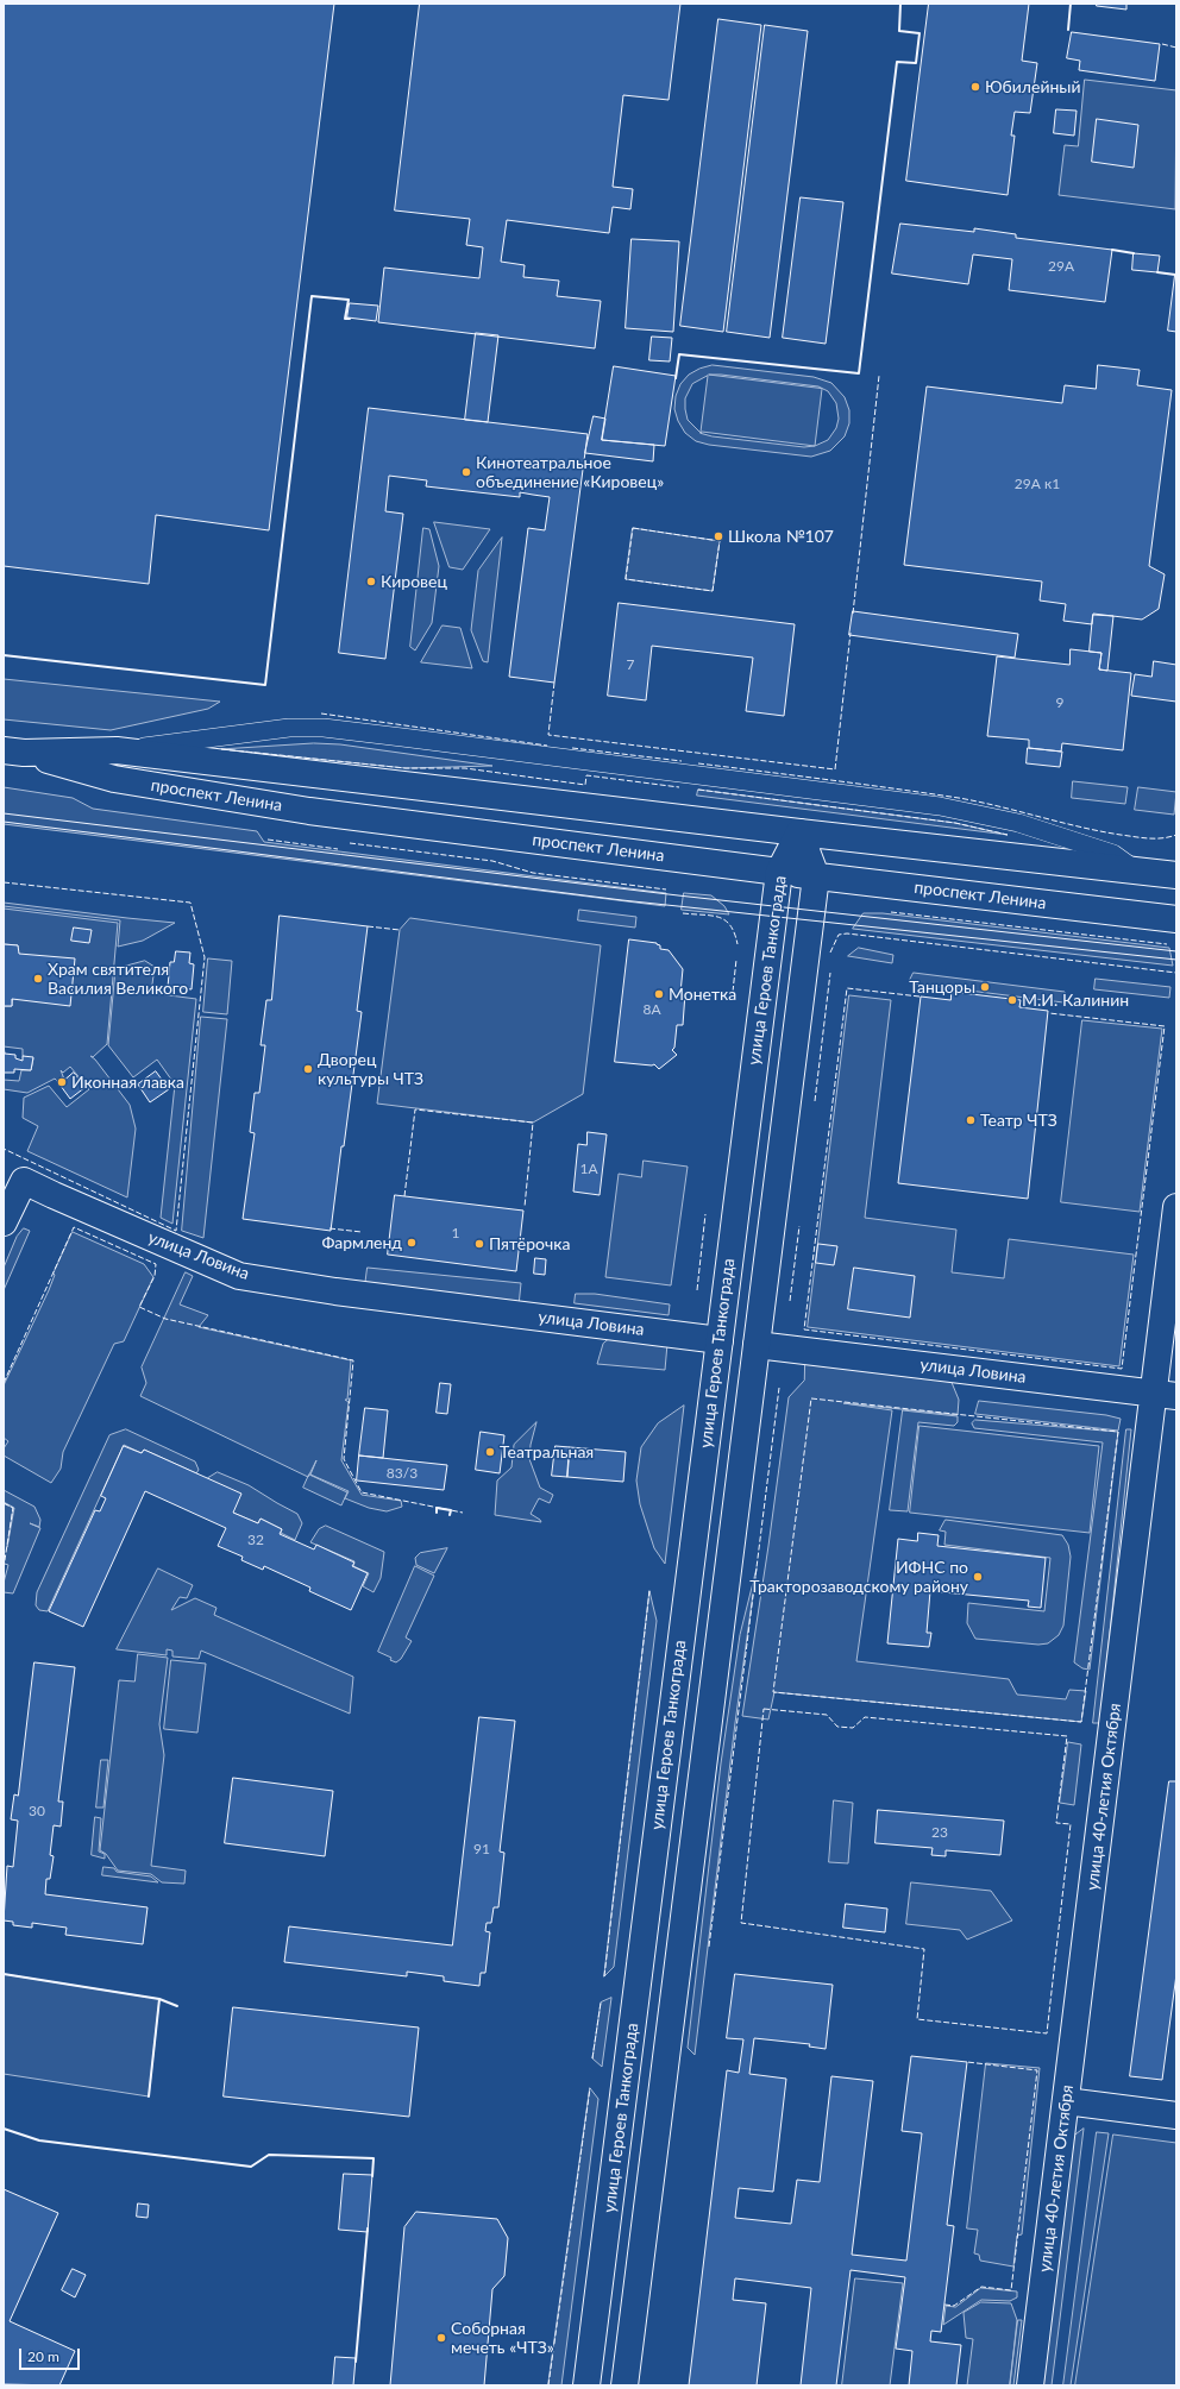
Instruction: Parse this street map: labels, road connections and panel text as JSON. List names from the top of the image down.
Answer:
{
  "streets": {
    "main road": [
      "проспект Ленина",
      "улица Героев Танкограда",
      "улица Ловина",
      "улица 40-летия Октября"
    ]
  },
  "crossings": [
    ["проспект Ленина", "улица Героев Танкограда"],
    ["улица Героев Танкограда", "улица Ловина"],
    ["улица Ловина", "улица 40-летия Октября"]
  ],
  "places": [
    "Юбилейный",
    "Кинотеатральное объединение «Кировец»",
    "Школа №107",
    "Кировец",
    "Храм святителя Василия Великого",
    "Танцоры",
    "Монетка",
    "М.И. Калинин",
    "Дворец культуры ЧТЗ",
    "Иконная лавка",
    "Театр ЧТЗ",
    "Фармленд",
    "Пятёрочка",
    "Театральная",
    "ИФНС по Тракторозаводскому району",
    "Соборная мечеть «ЧТЗ»"
  ],
  "house_numbers": [
    "29А",
    "29А к1",
    "7",
    "9",
    "8А",
    "1А",
    "1",
    "83/3",
    "32",
    "30",
    "23",
    "91"
  ],
  "scale_bar": "20 m"
}
